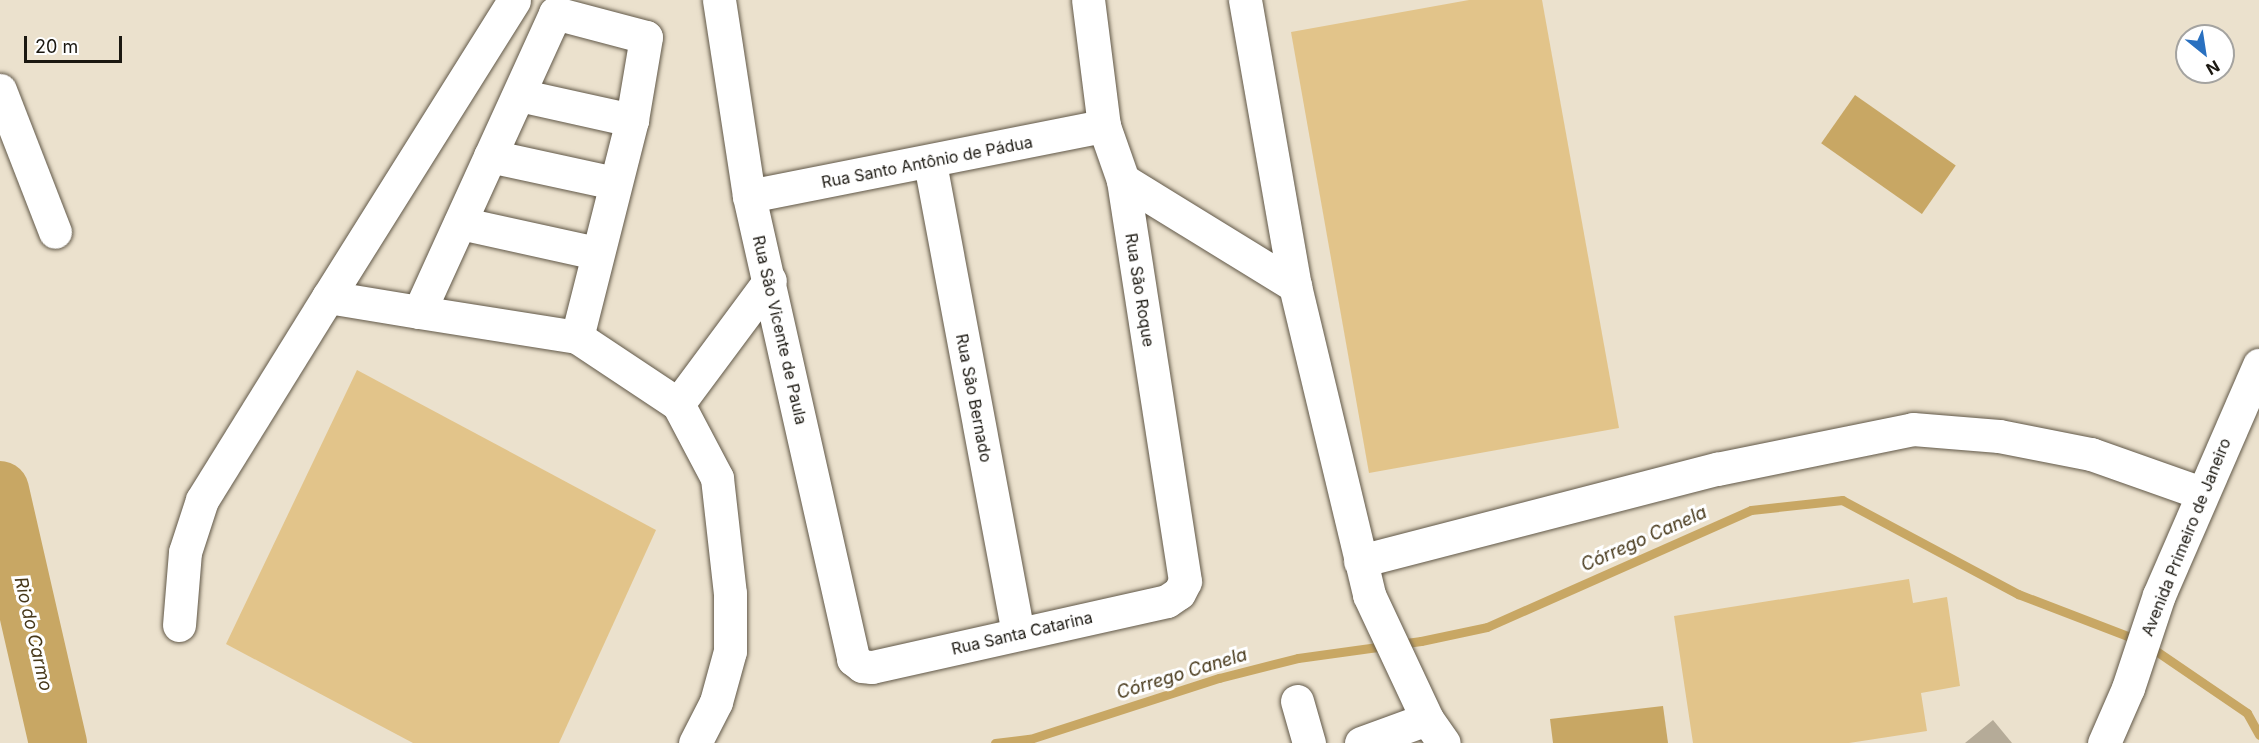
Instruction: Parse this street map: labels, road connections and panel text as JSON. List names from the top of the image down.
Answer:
{
  "streets": {
    "street": [
      "Rua Santo Antônio de Pádua",
      "Rua São Roque",
      "Rua São Vicente de Paula",
      "Rua São Bernado",
      "Avenida Primeiro de Janeiro",
      "Rua Santa Catarina"
    ]
  },
  "crossings": [
    ["Rua Santo Antônio de Pádua", "Rua São Roque"],
    ["Rua Santo Antônio de Pádua", "Rua São Vicente de Paula"],
    ["Rua Santo Antônio de Pádua", "Rua São Bernado"],
    ["Rua São Roque", "Rua Santa Catarina"],
    ["Rua São Vicente de Paula", "Rua Santa Catarina"],
    ["Rua São Bernado", "Rua Santa Catarina"]
  ],
  "water": ["Córrego Canela", "Rio do Carmo"],
  "scale_bar": "20 m",
  "north": "bottom right"
}
